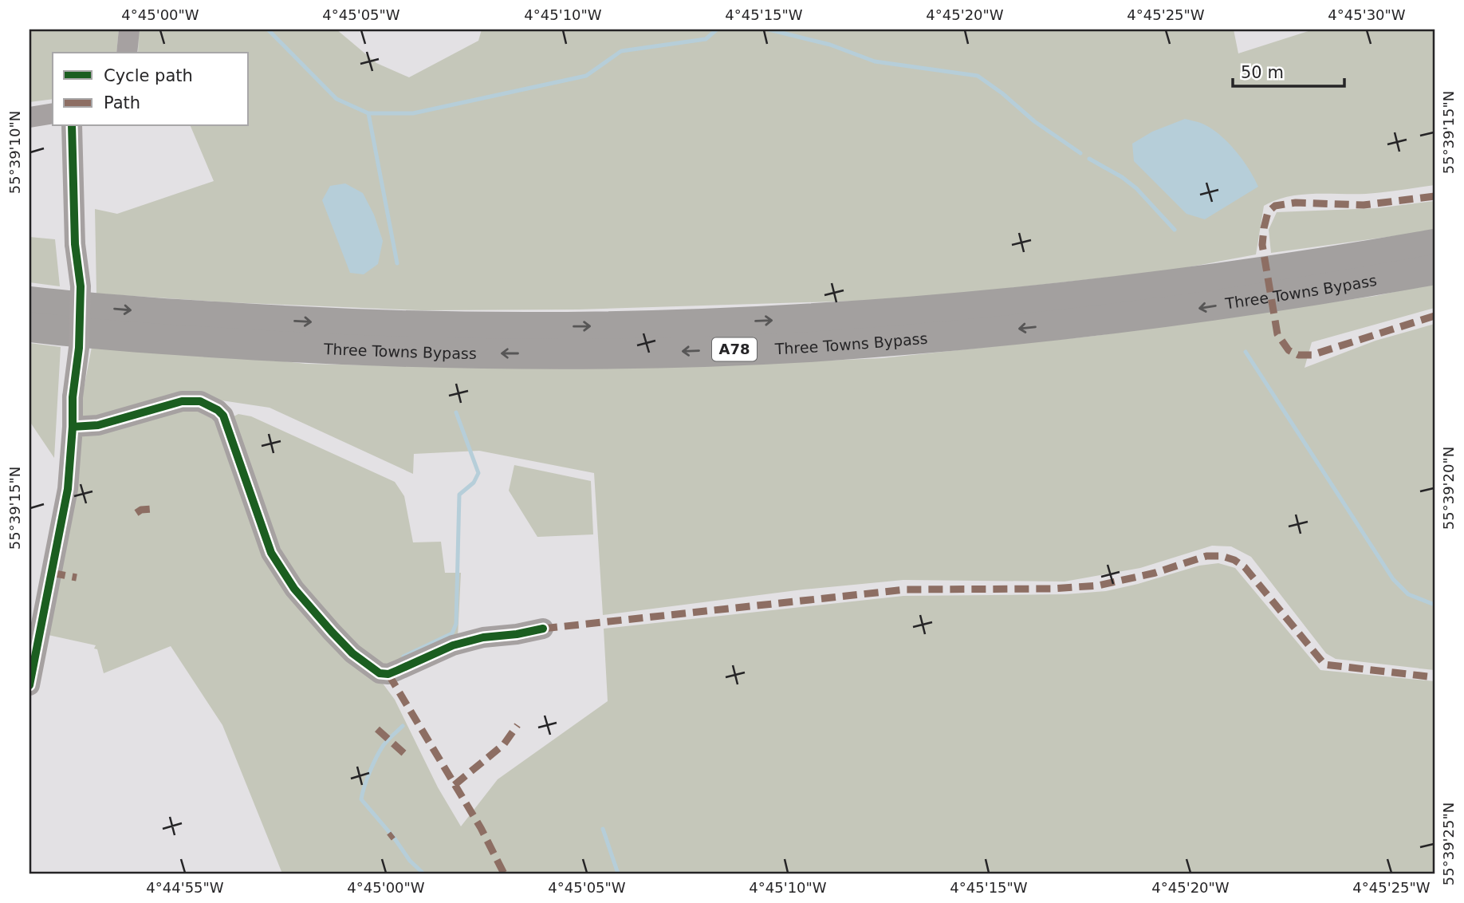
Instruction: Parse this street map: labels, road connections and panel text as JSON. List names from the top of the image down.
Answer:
{
  "streets": {
    "highway": ["Three Towns Bypass", "A78"]
  },
  "legend": ["Cycle path", "Path"],
  "scale_bar": "50 m",
  "coordinates": [
    "4°45'00\"W",
    "4°45'05\"W",
    "4°45'10\"W",
    "4°45'15\"W",
    "4°45'20\"W",
    "4°45'25\"W",
    "4°45'30\"W",
    "55°39'15\"N",
    "55°39'10\"N",
    "55°39'20\"N",
    "55°39'25\"N",
    "4°44'55\"W"
  ]
}
